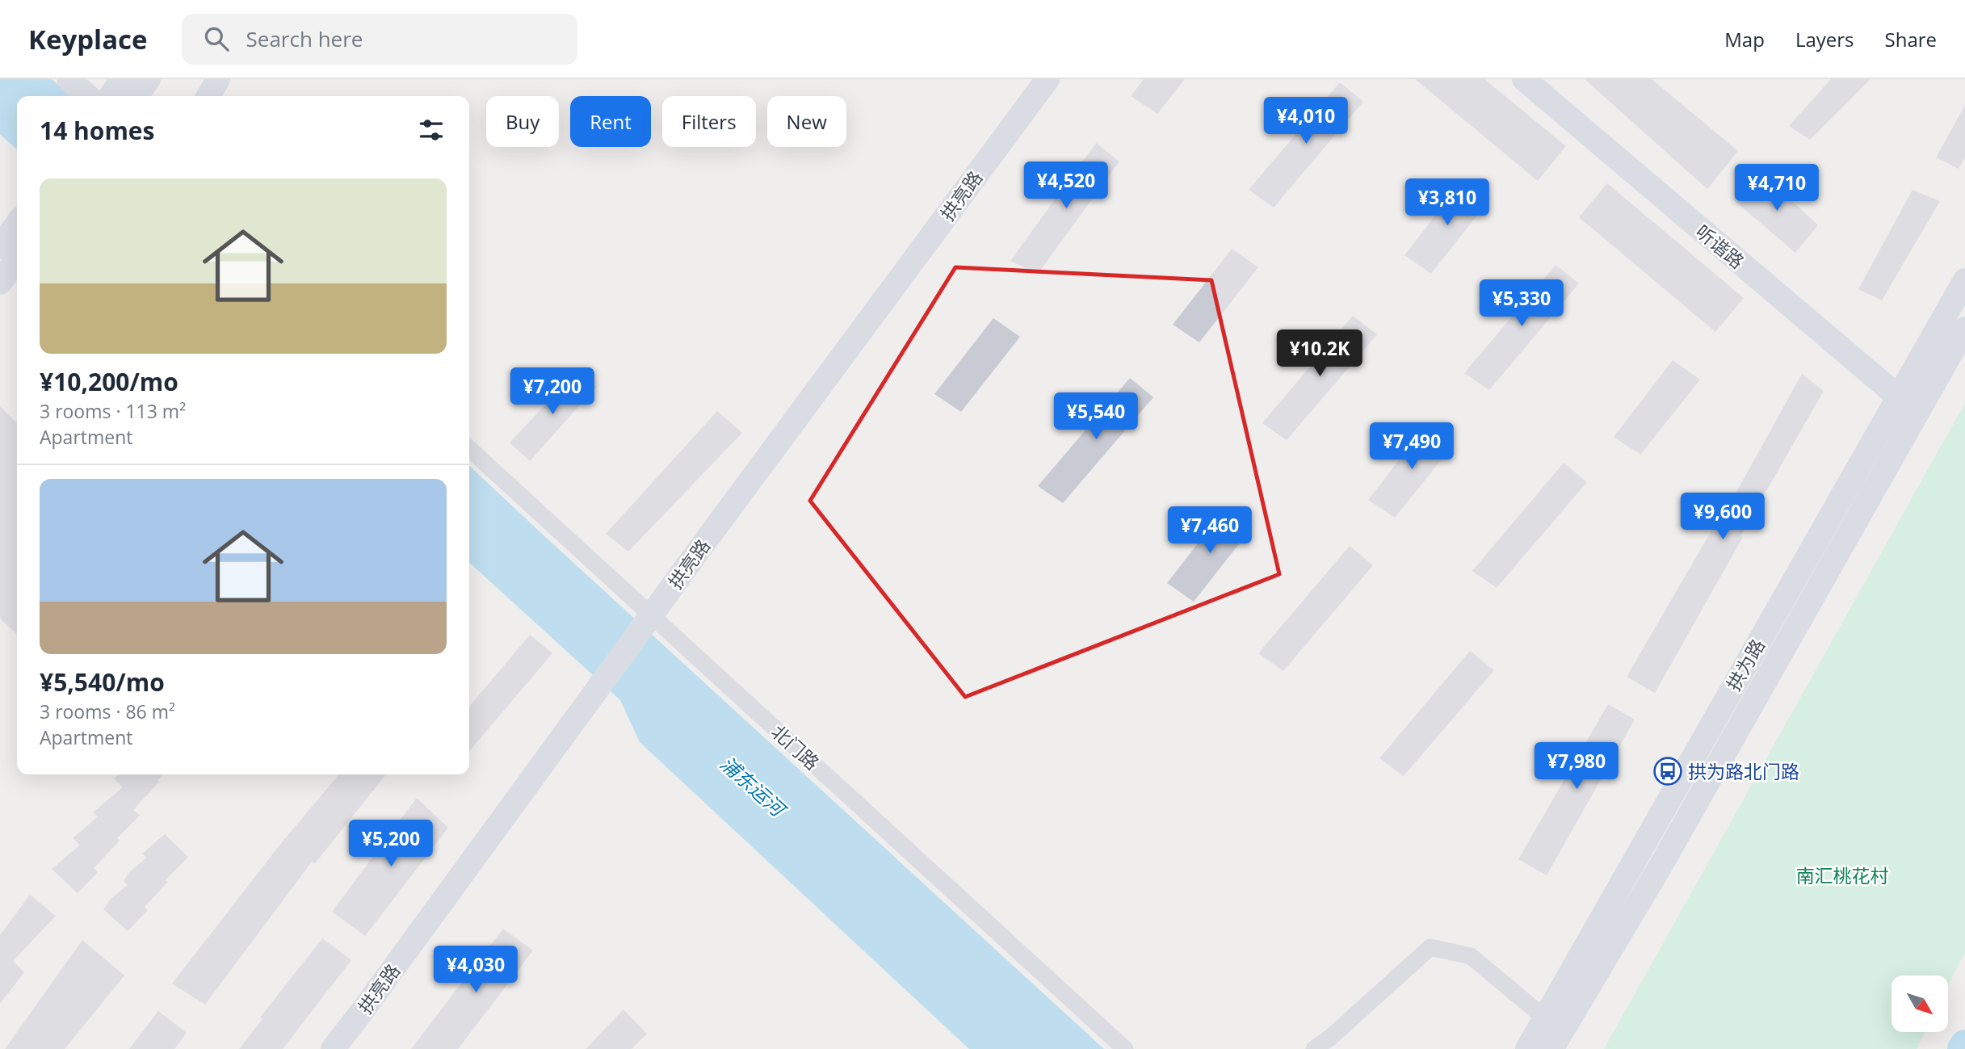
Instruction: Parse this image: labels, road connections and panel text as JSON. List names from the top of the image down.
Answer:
{
  "streets": {
    "street": [
      "拱亮路",
      "听谐路",
      "拱为路",
      "北门路"
    ]
  },
  "crossings": [
    ["听谐路", "拱为路"]
  ],
  "water": ["浦东运河"],
  "parks": ["南汇桃花村"],
  "places": {
    "bus stop": ["拱为路北门路"]
  },
  "north": "bottom right",
  "page": {
    "header": "Keyplace",
    "search": "Search here",
    "nav": ["Map", "Layers", "Share"],
    "chip": [
      "Buy",
      "Rent",
      "Filters",
      "New"
    ],
    "heading": "14 homes",
    "price": [
      "¥4,010",
      "¥4,520",
      "¥4,710",
      "¥3,810",
      "¥5,330",
      "¥10.2K",
      "¥7,200",
      "¥5,540",
      "¥7,490",
      "¥9,600",
      "¥7,460",
      "¥7,980",
      "¥5,200",
      "¥4,030"
    ],
    "list": [
      {
        "name": "¥10,200/mo",
        "note": "3 rooms · 113 m² · Apartment"
      },
      {
        "name": "¥5,540/mo",
        "note": "3 rooms · 86 m² · Apartment"
      }
    ]
  }
}
